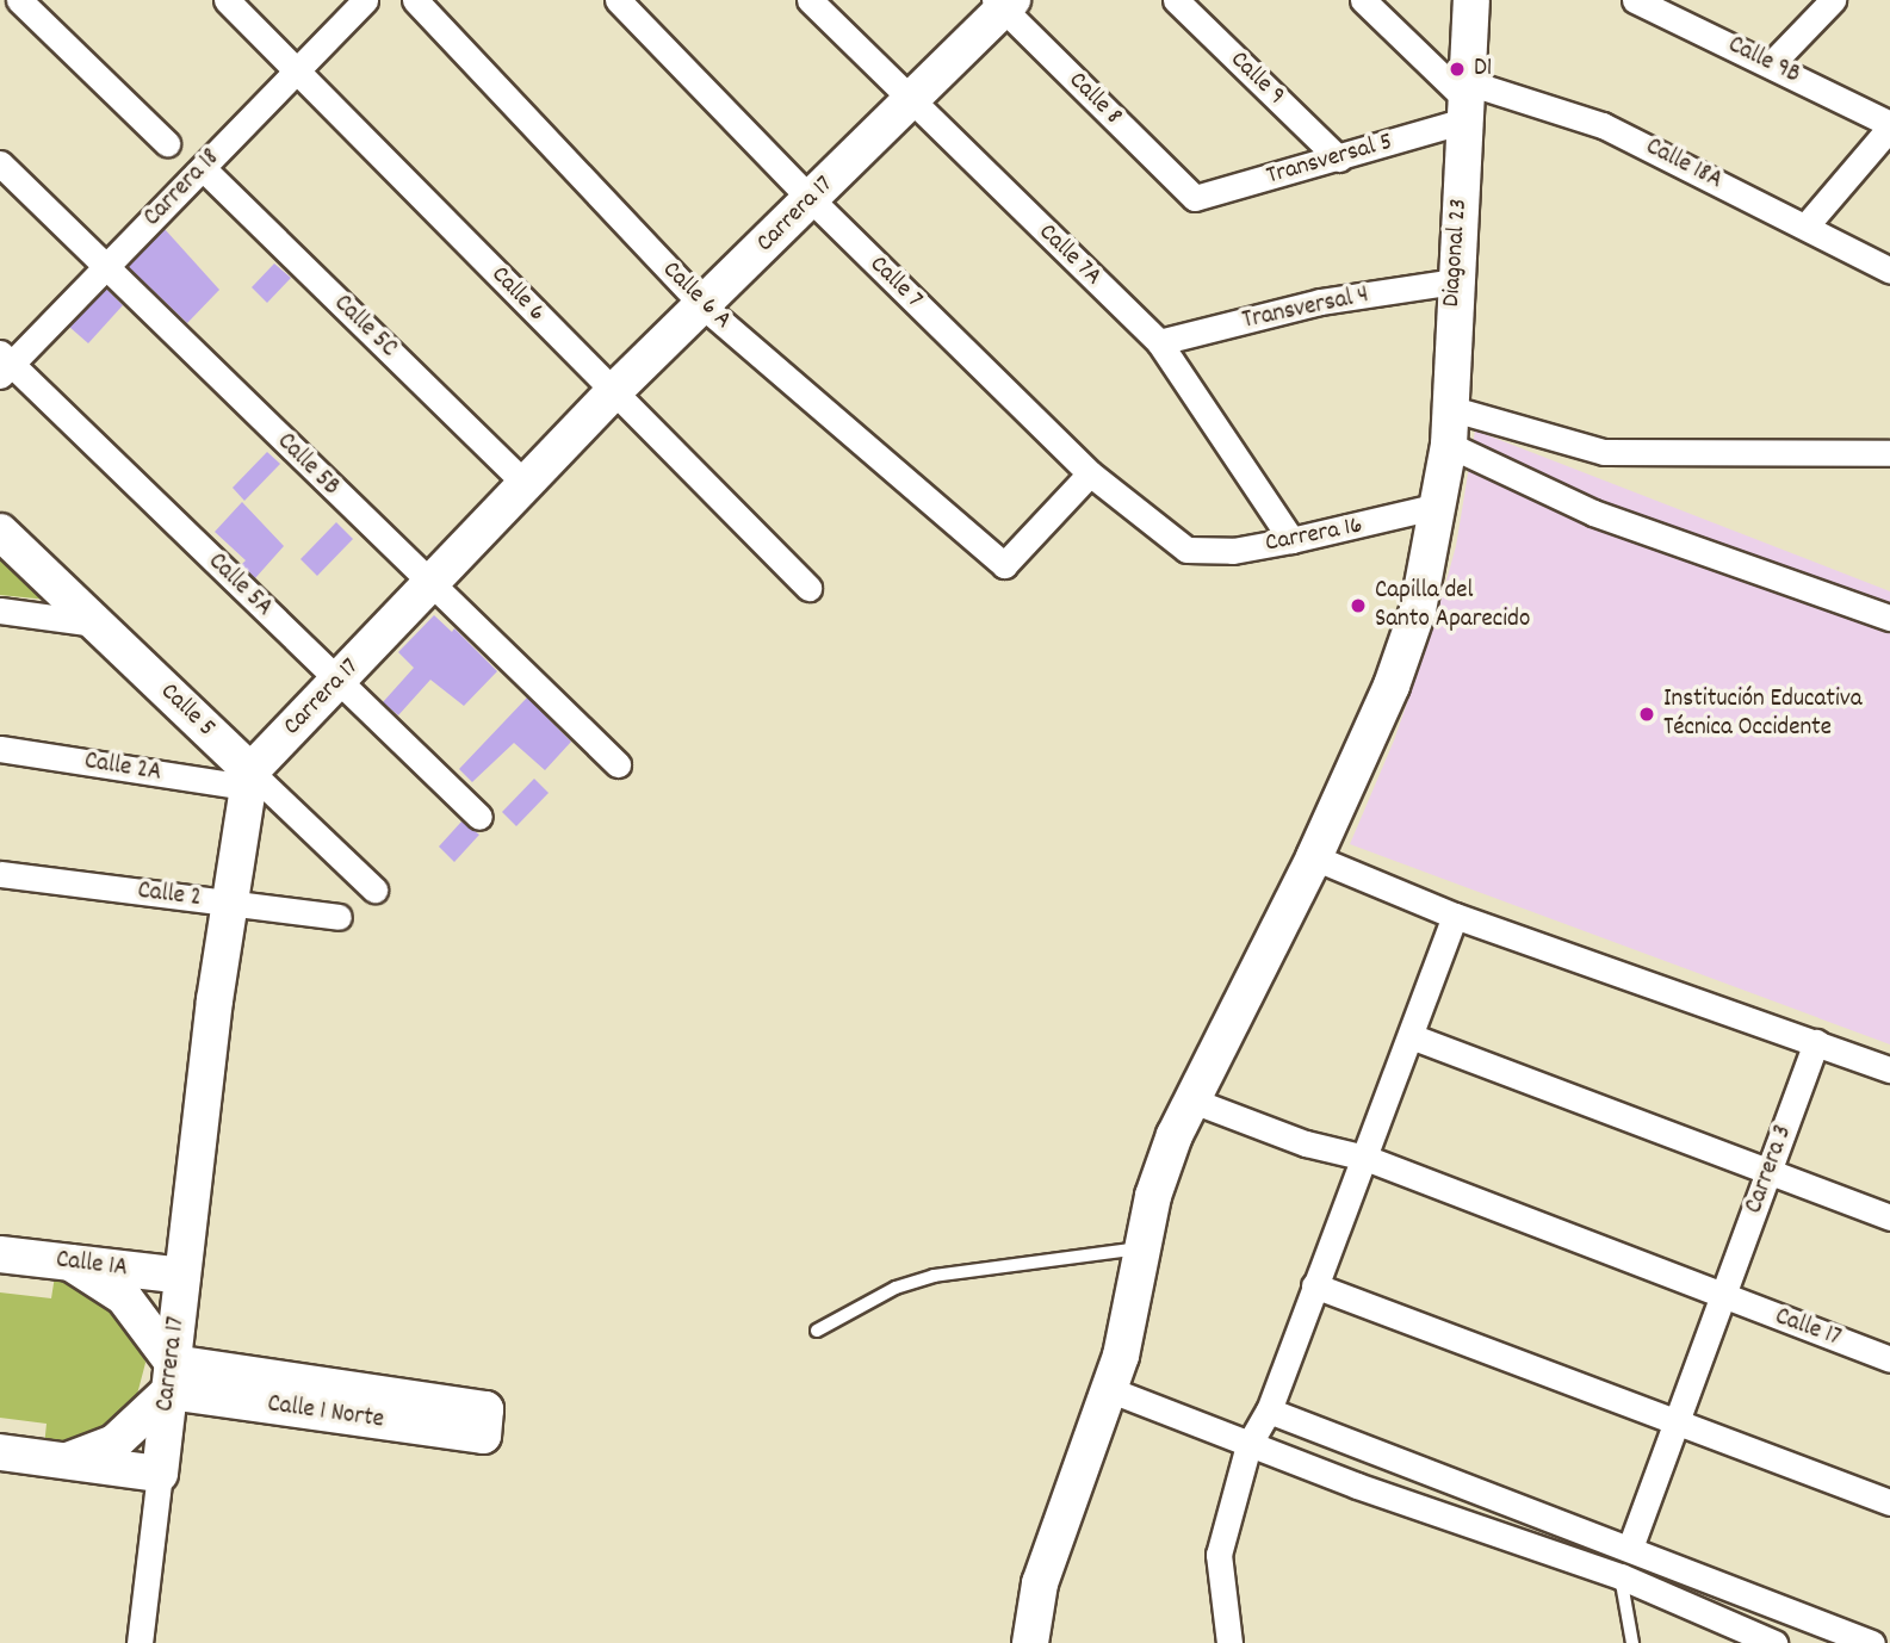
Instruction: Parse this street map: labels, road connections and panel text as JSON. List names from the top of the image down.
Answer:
{
  "streets": {
    "street": [
      "Calle 9B",
      "Calle 9",
      "Calle 8",
      "Transversal 5",
      "Calle 18A",
      "Carrera 18",
      "Carrera 17",
      "Diagonal 23",
      "Calle 7A",
      "Calle 7",
      "Calle 6",
      "Calle 6 A",
      "Transversal 4",
      "Calle 5C",
      "Calle 5B",
      "Carrera 16",
      "Calle 5A",
      "Calle 5",
      "Calle 2A",
      "Calle 2",
      "Carrera 3",
      "Calle 1A",
      "Calle 17"
    ]
  },
  "crossings": [
    ["Calle 9", "Transversal 5"],
    ["Calle 8", "Transversal 5"],
    ["Calle 8", "Carrera 17"],
    ["Transversal 5", "Calle 18A"],
    ["Transversal 5", "Diagonal 23"],
    ["Calle 18A", "Diagonal 23"],
    ["Carrera 18", "Calle 6"],
    ["Carrera 18", "Calle 5C"],
    ["Carrera 18", "Calle 5B"],
    ["Carrera 18", "Calle 5A"],
    ["Carrera 17", "Calle 7A"],
    ["Carrera 17", "Calle 7"],
    ["Carrera 17", "Calle 6"],
    ["Carrera 17", "Calle 6 A"],
    ["Carrera 17", "Calle 5C"],
    ["Carrera 17", "Calle 5B"],
    ["Carrera 17", "Calle 5A"],
    ["Carrera 17", "Calle 5"],
    ["Carrera 17", "Calle 2A"],
    ["Carrera 17", "Calle 2"],
    ["Carrera 17", "Calle 1A"],
    ["Diagonal 23", "Transversal 4"],
    ["Diagonal 23", "Carrera 16"],
    ["Diagonal 23", "Calle 17"],
    ["Calle 7A", "Transversal 4"],
    ["Calle 7A", "Carrera 16"],
    ["Calle 7", "Calle 6 A"],
    ["Calle 7", "Carrera 16"],
    ["Calle 5", "Calle 2A"],
    ["Carrera 3", "Calle 17"]
  ],
  "places": ["D1", "Capilla del Santo Aparecido", "Institución Educativa Técnica Occidente"]
}
